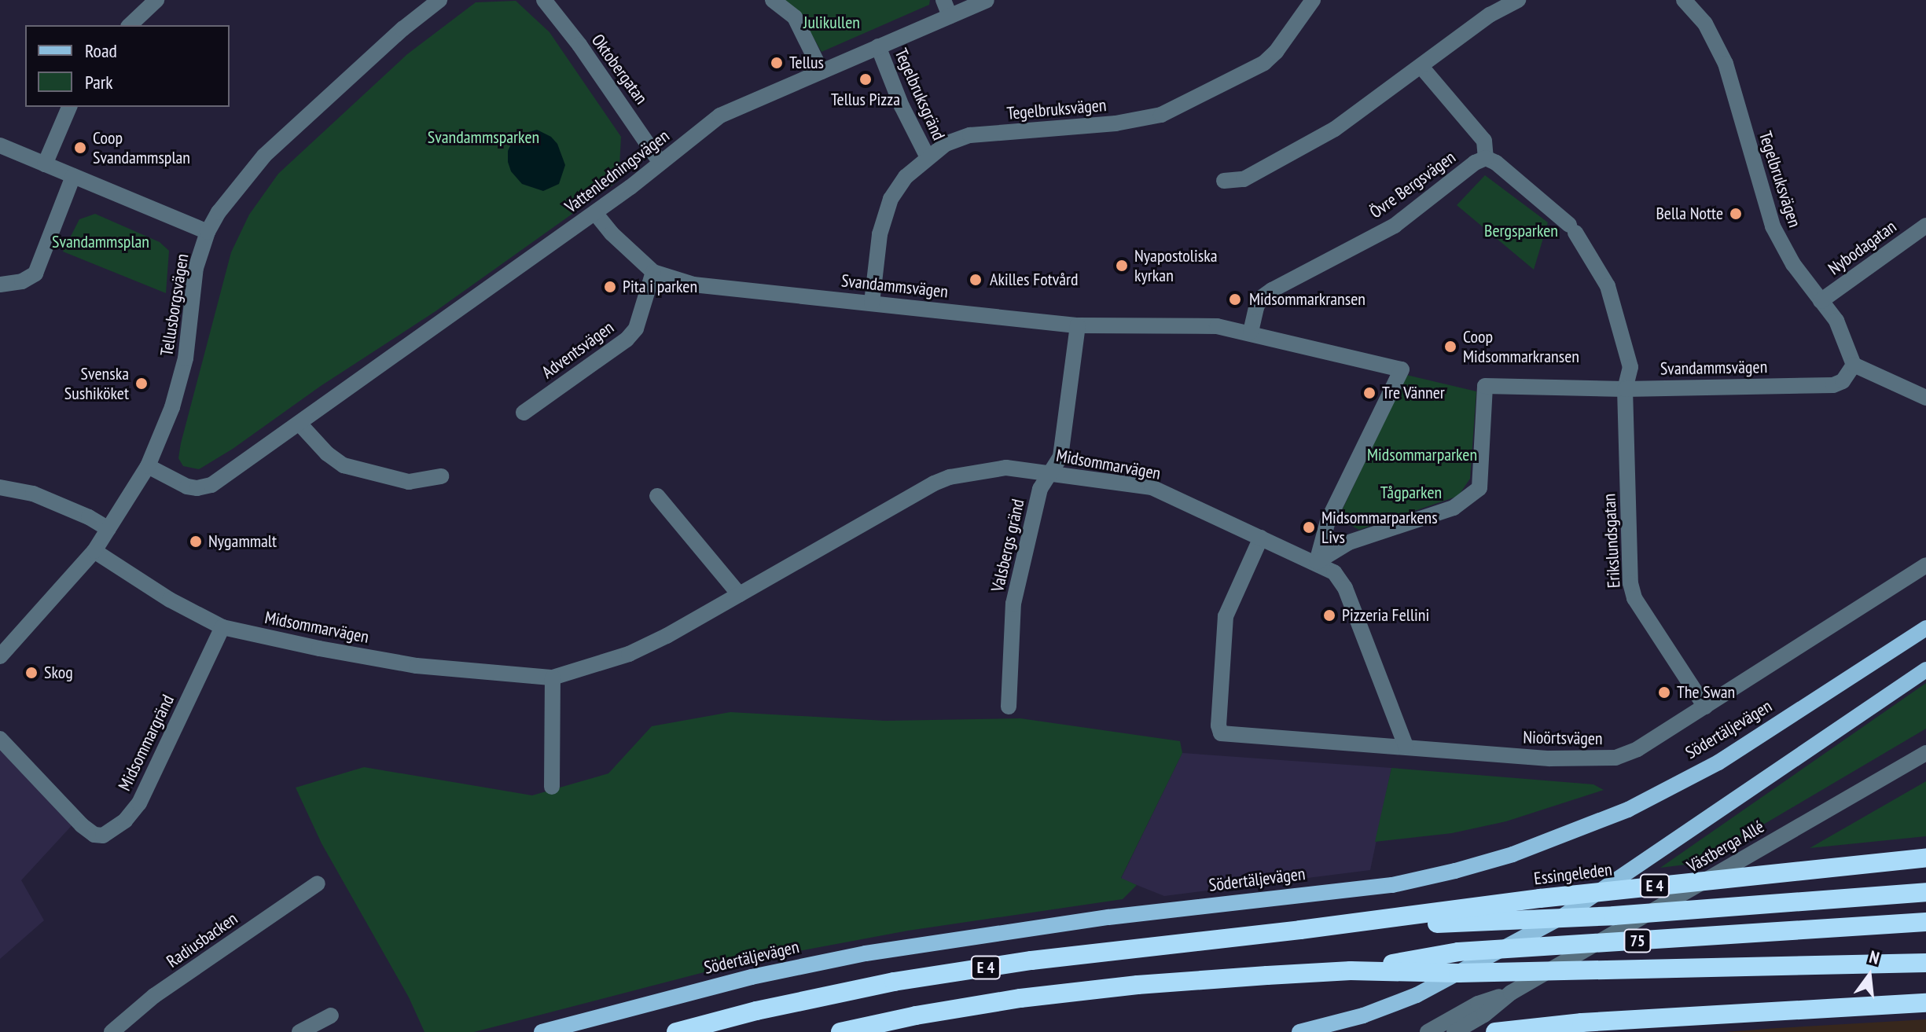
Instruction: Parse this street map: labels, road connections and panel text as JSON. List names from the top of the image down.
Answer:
{
  "streets": {
    "highway": ["Essingeleden", "E 4", "75"],
    "main road": ["Södertäljevägen"],
    "street": [
      "Oktobergatan",
      "Tegelbruksgränd",
      "Tegelbruksvägen",
      "Vattenledningsvägen",
      "Övre Bergsvägen",
      "Nybodagatan",
      "Svandammsvägen",
      "Tellusborgsvägen",
      "Adventsvägen",
      "Midsommarvägen",
      "Erikslundsgatan",
      "Valsbergs gränd",
      "Nioörtsvägen",
      "Midsommargränd",
      "Västberga Allé",
      "Radiusbacken"
    ]
  },
  "crossings": [
    ["Oktobergatan", "Vattenledningsvägen"],
    ["Tegelbruksgränd", "Tegelbruksvägen"],
    ["Tegelbruksgränd", "Vattenledningsvägen"],
    ["Tegelbruksvägen", "Nybodagatan"],
    ["Tegelbruksvägen", "Svandammsvägen"],
    ["Vattenledningsvägen", "Svandammsvägen"],
    ["Vattenledningsvägen", "Tellusborgsvägen"],
    ["Övre Bergsvägen", "Svandammsvägen"],
    ["Övre Bergsvägen", "Erikslundsgatan"],
    ["Svandammsvägen", "Adventsvägen"],
    ["Svandammsvägen", "Midsommarvägen"],
    ["Svandammsvägen", "Erikslundsgatan"],
    ["Svandammsvägen", "Valsbergs gränd"],
    ["Tellusborgsvägen", "Midsommarvägen"],
    ["Midsommarvägen", "Valsbergs gränd"],
    ["Midsommarvägen", "Nioörtsvägen"],
    ["Midsommarvägen", "Midsommargränd"],
    ["Erikslundsgatan", "Nioörtsvägen"],
    ["Essingeleden", "E 4"],
    ["Essingeleden", "75"],
    ["E 4", "75"]
  ],
  "parks": [
    "Julikullen",
    "Svandammsparken",
    "Bergsparken",
    "Svandammsplan",
    "Midsommarparken",
    "Tågparken"
  ],
  "places": [
    "Tellus",
    "Tellus Pizza",
    "Coop Svandammsplan",
    "Bella Notte",
    "Nyapostoliska kyrkan",
    "Akilles Fotvård",
    "Pita i parken",
    "Midsommarkransen",
    "Coop Midsommarkransen",
    "Svenska Sushiköket",
    "Tre Vänner",
    "Midsommarparkens Livs",
    "Nygammalt",
    "Pizzeria Fellini",
    "Skog",
    "The Swan"
  ],
  "legend": ["Road", "Park"],
  "north": "top"
}
